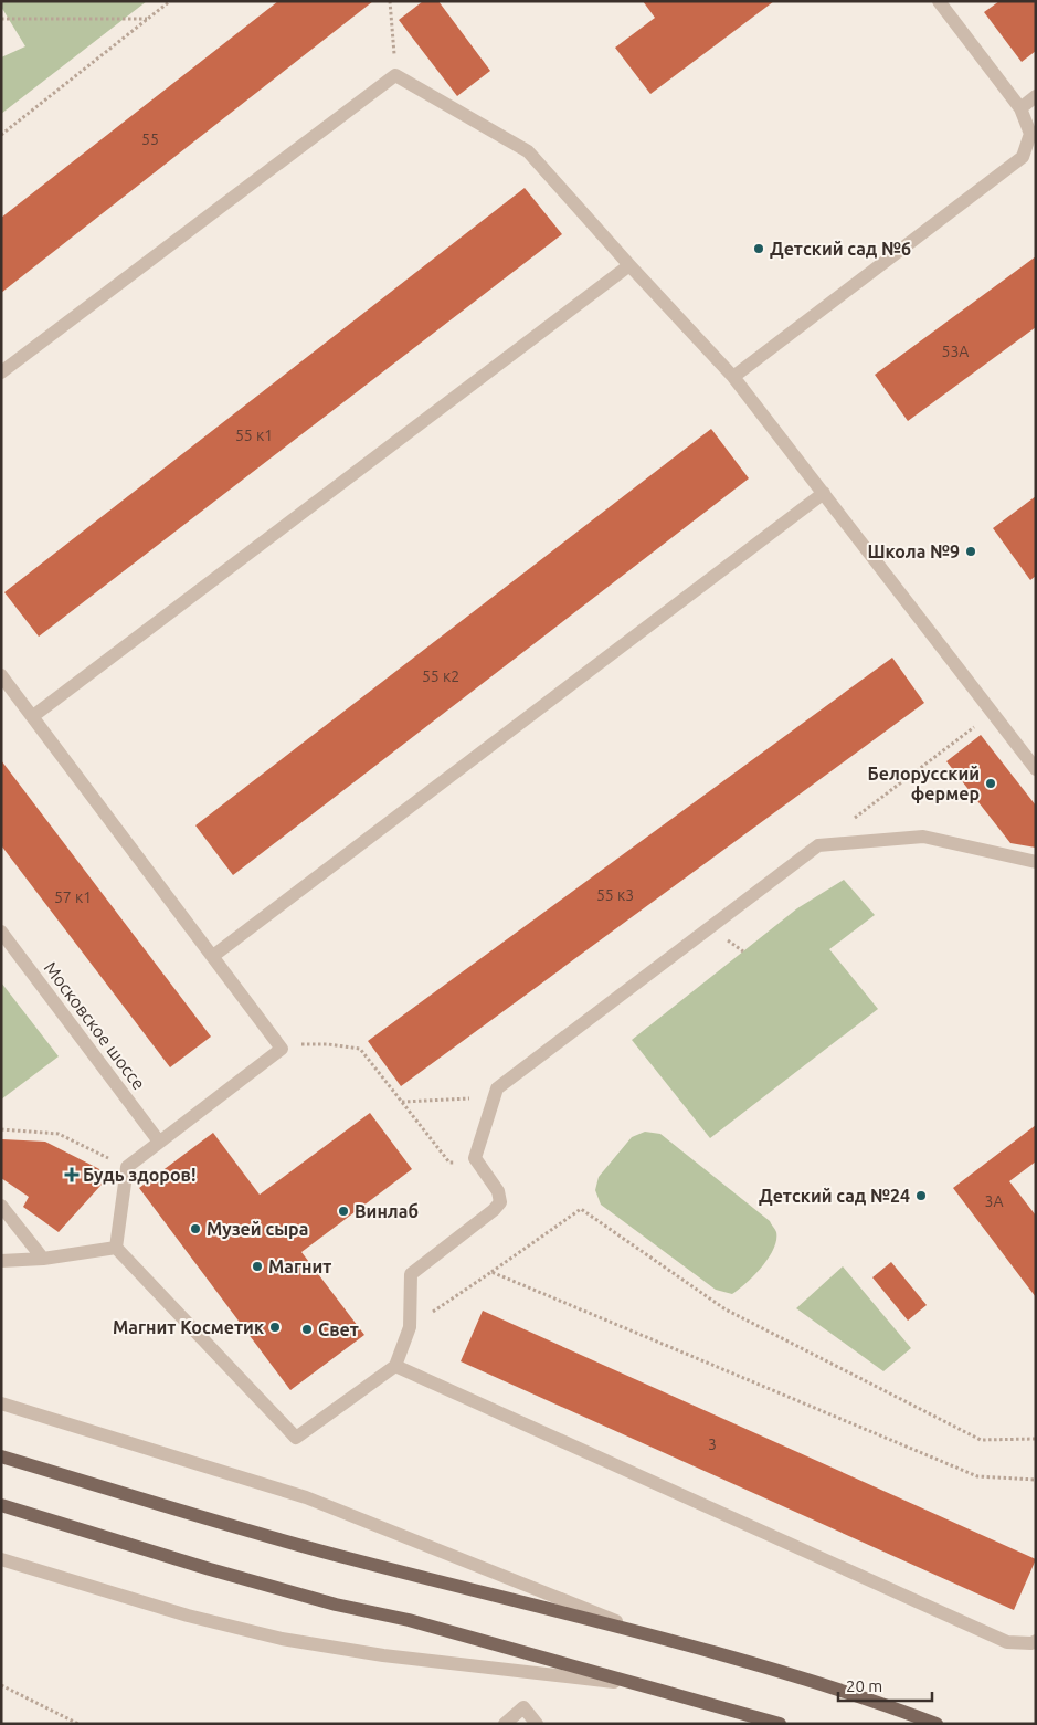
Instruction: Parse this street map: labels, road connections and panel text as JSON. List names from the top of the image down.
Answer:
{
  "streets": {
    "street": ["Московское шоссе"]
  },
  "places": {
    "other": [
      "Детский сад №6",
      "Школа №9",
      "Белорусский фермер",
      "Детский сад №24",
      "Винлаб",
      "Музей сыра",
      "Магнит",
      "Магнит Косметик",
      "Свет"
    ],
    "health": ["Будь здоров!"]
  },
  "house_numbers": [
    "55",
    "53А",
    "55 к1",
    "55 к2",
    "55 к3",
    "57 к1",
    "3А",
    "3"
  ],
  "scale_bar": "20 m"
}
